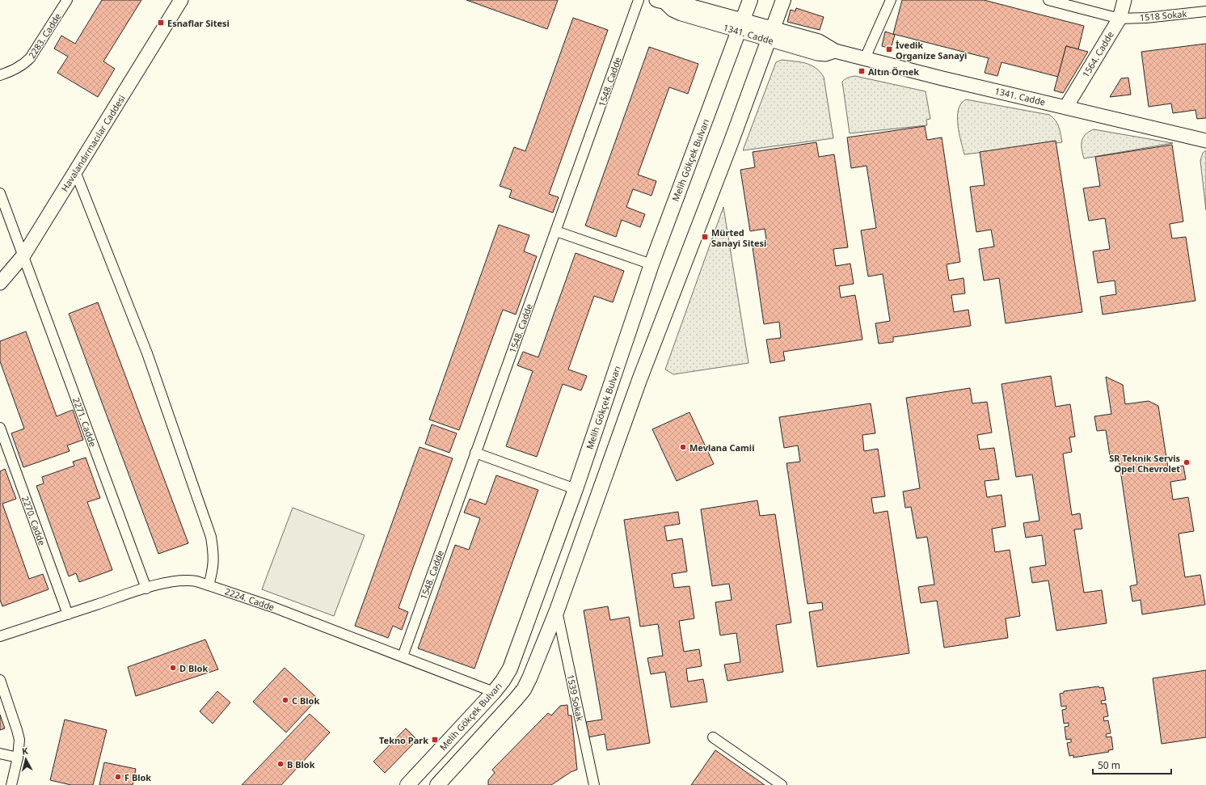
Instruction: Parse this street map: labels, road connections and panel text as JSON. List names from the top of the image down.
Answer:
{
  "streets": {
    "main road": ["Melih Gökçek Bulvarı"],
    "street": [
      "1518 Sokak",
      "1341. Cadde",
      "2283. Cadde",
      "1564. Cadde",
      "1548. Cadde",
      "Havalandırmacılar Caddesi",
      "2271. Cadde",
      "2270. Cadde",
      "2224. Cadde",
      "1539 Sokak"
    ]
  },
  "crossings": [
    ["1518 Sokak", "1564. Cadde"],
    ["1341. Cadde", "1564. Cadde"],
    ["1341. Cadde", "Melih Gökçek Bulvarı"],
    ["1548. Cadde", "2224. Cadde"],
    ["Havalandırmacılar Caddesi", "2271. Cadde"],
    ["Melih Gökçek Bulvarı", "2224. Cadde"],
    ["2271. Cadde", "2224. Cadde"],
    ["2270. Cadde", "2224. Cadde"]
  ],
  "places": {
    "transit": [
      "Esnaflar Sitesi",
      "İvedik Organize Sanayi",
      "Altın Örnek",
      "Mürted Sanayi Sitesi",
      "Tekno Park"
    ],
    "other": [
      "Mevlana Camii",
      "SR Teknik Servis Opel Chevrolet",
      "D Blok",
      "C Blok",
      "B Blok",
      "F Blok"
    ]
  },
  "scale_bar": "50 m",
  "north": "top"
}
